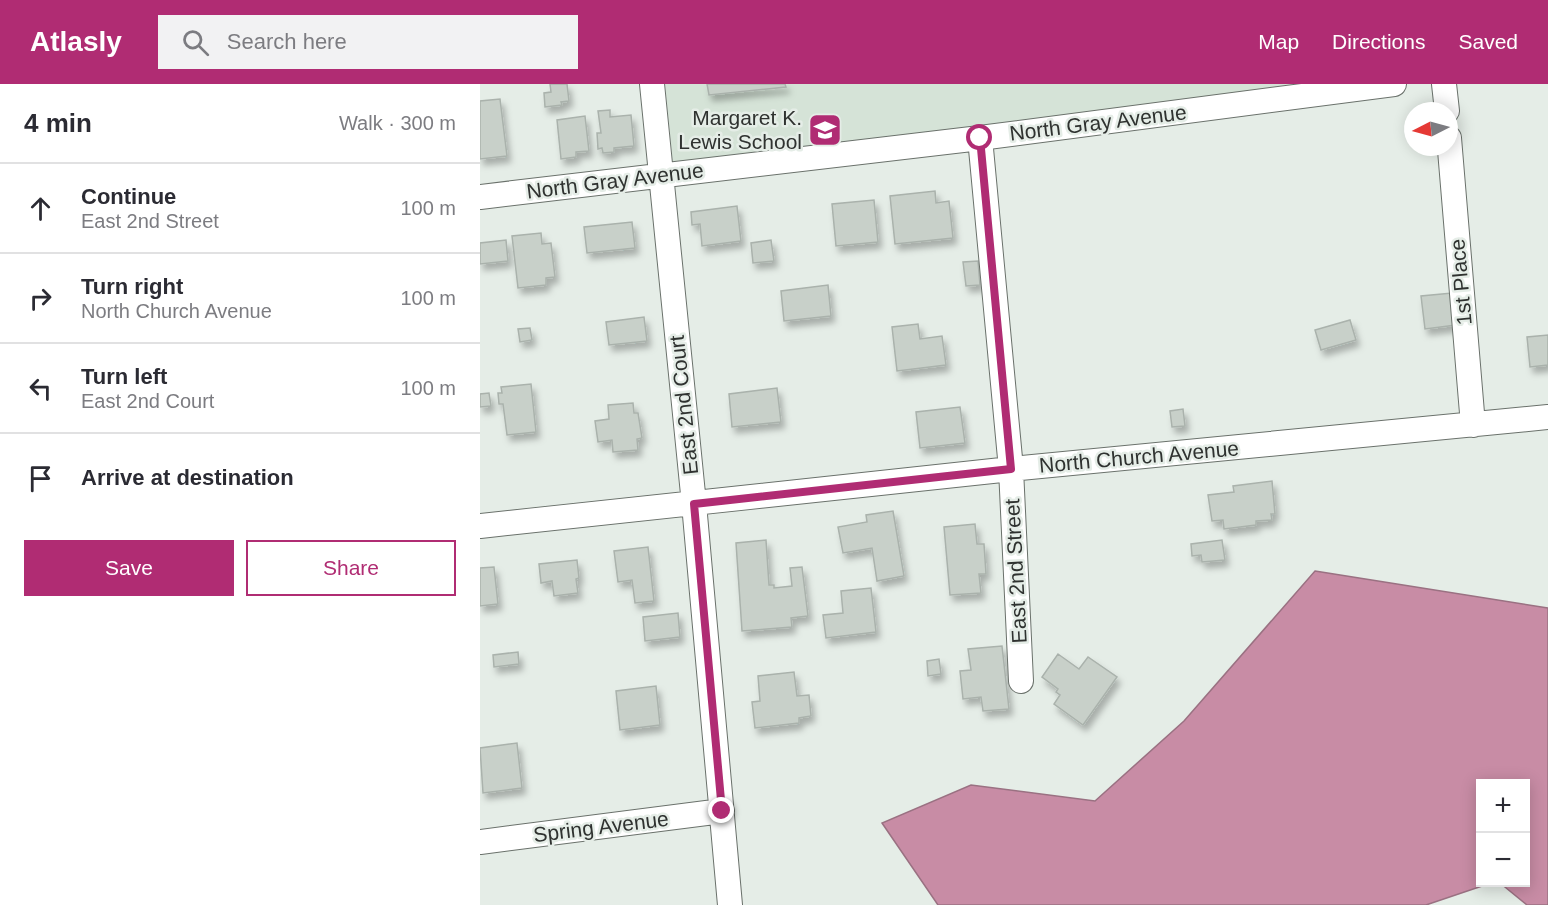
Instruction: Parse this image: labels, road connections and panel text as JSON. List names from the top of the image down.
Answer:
{
  "streets": {
    "street": [
      "North Gray Avenue",
      "1st Place",
      "East 2nd Court",
      "North Church Avenue",
      "East 2nd Street",
      "Spring Avenue"
    ]
  },
  "crossings": [
    ["North Gray Avenue", "East 2nd Court"],
    ["North Gray Avenue", "East 2nd Street"],
    ["1st Place", "North Church Avenue"],
    ["East 2nd Court", "North Church Avenue"],
    ["East 2nd Court", "Spring Avenue"],
    ["North Church Avenue", "East 2nd Street"]
  ],
  "places": {
    "school or university": ["Margaret K. Lewis School"]
  },
  "north": "left",
  "page": {
    "header": "Atlasly",
    "search": "Search here",
    "nav": ["Map", "Directions", "Saved"],
    "heading": ["4 min", "Walk · 300 m"],
    "list": [
      ["Continue", "East 2nd Street", "100 m"],
      ["Turn right", "North Church Avenue", "100 m"],
      ["Turn left", "East 2nd Court", "100 m"],
      "Arrive at destination"
    ],
    "buttons": ["Save", "Share"],
    "map_buttons": ["+", "−"]
  }
}
